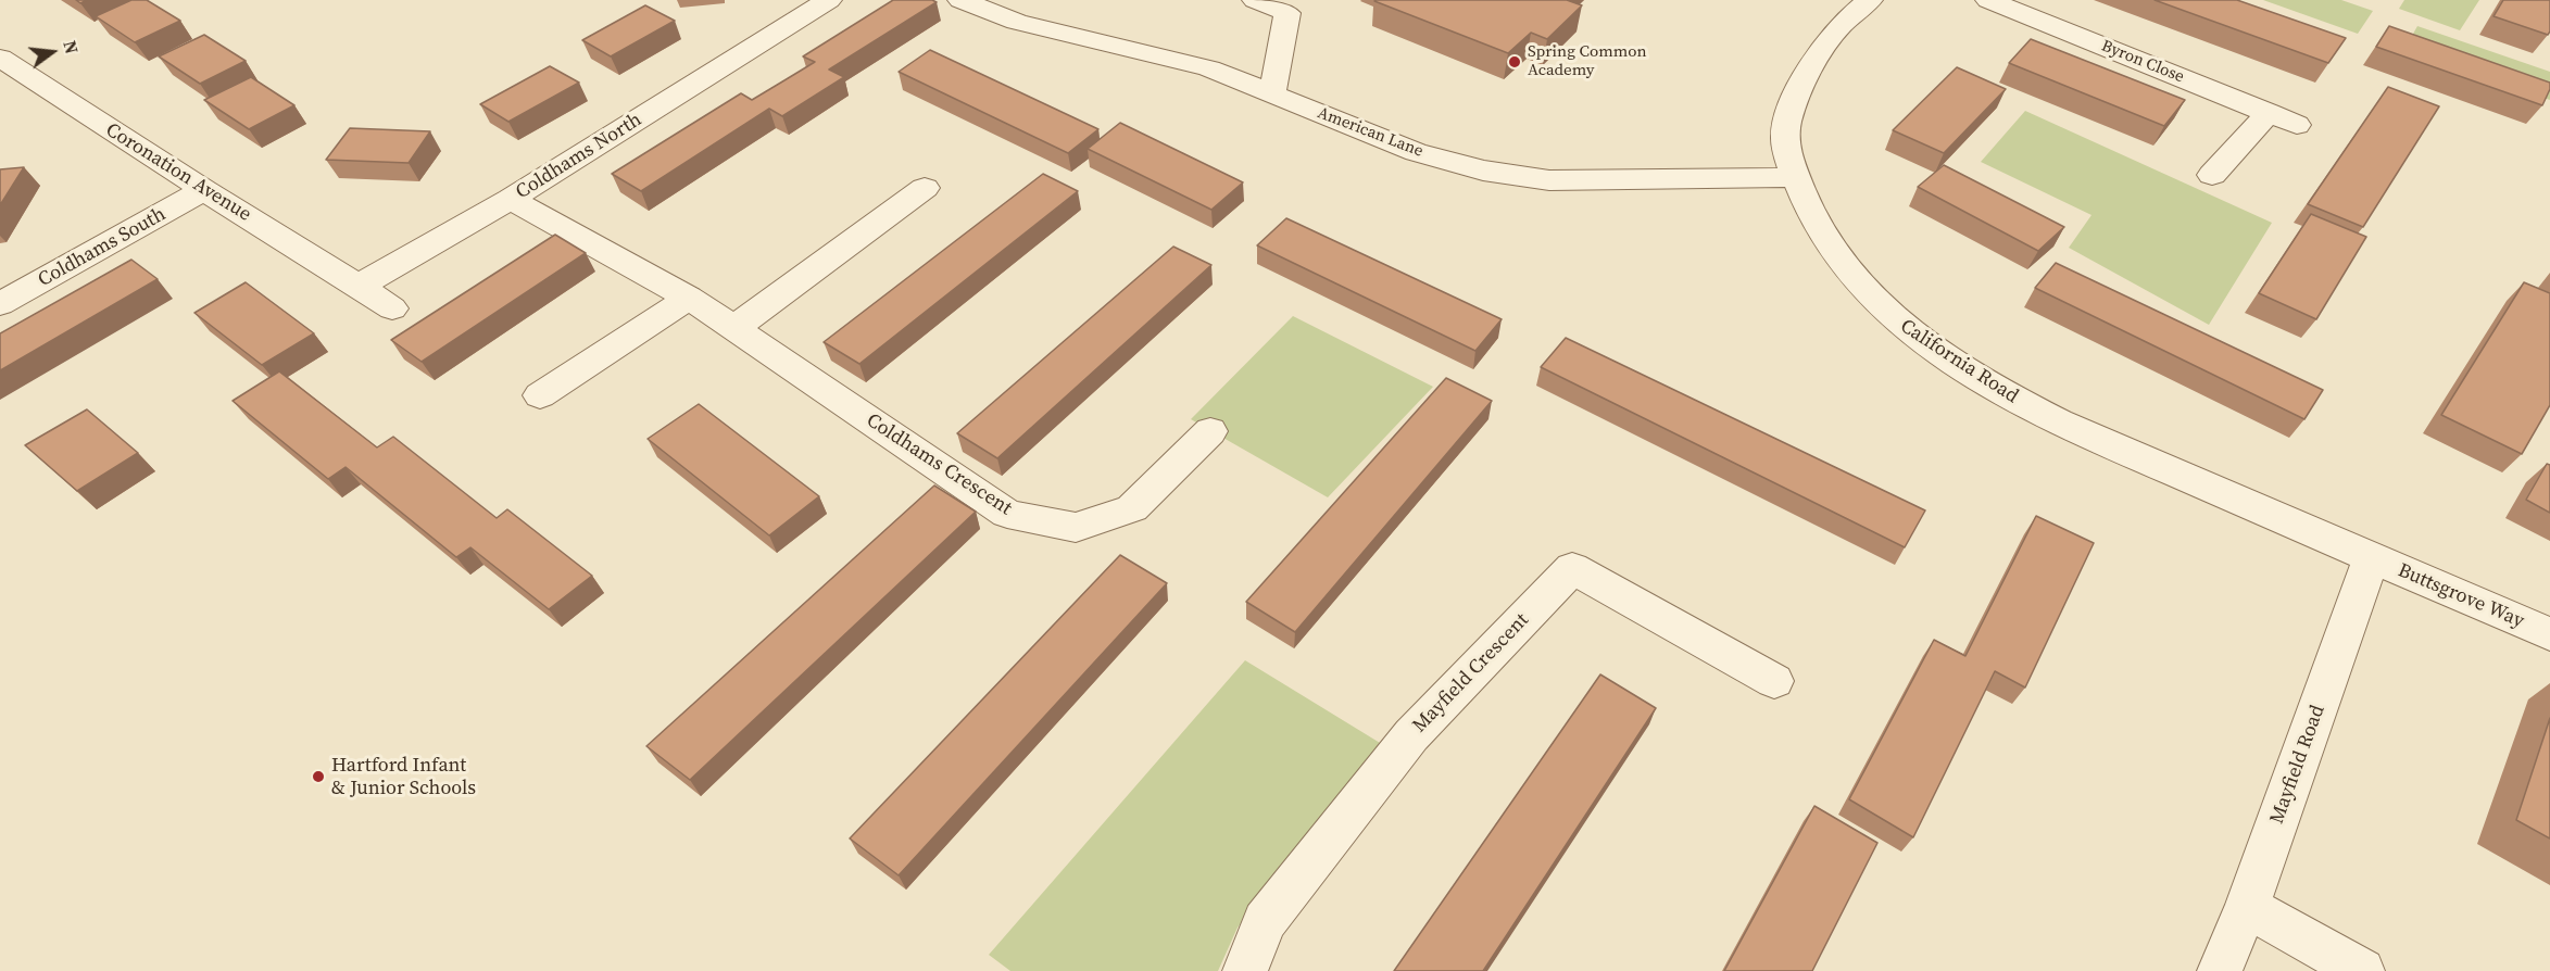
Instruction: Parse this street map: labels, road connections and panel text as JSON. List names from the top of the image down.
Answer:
{
  "streets": {
    "street": [
      "Byron Close",
      "American Lane",
      "Coldhams North",
      "Coronation Avenue",
      "Coldhams South",
      "California Road",
      "Coldhams Crescent",
      "Buttsgrove Way",
      "Mayfield Crescent",
      "Mayfield Road"
    ]
  },
  "crossings": [
    ["American Lane", "California Road"],
    ["Coldhams North", "Coronation Avenue"],
    ["Coldhams North", "Coldhams Crescent"],
    ["Coronation Avenue", "Coldhams South"],
    ["California Road", "Buttsgrove Way"],
    ["California Road", "Mayfield Road"],
    ["Buttsgrove Way", "Mayfield Road"]
  ],
  "places": ["Spring Common Academy", "Hartford Infant & Junior Schools"],
  "north": "right"
}
